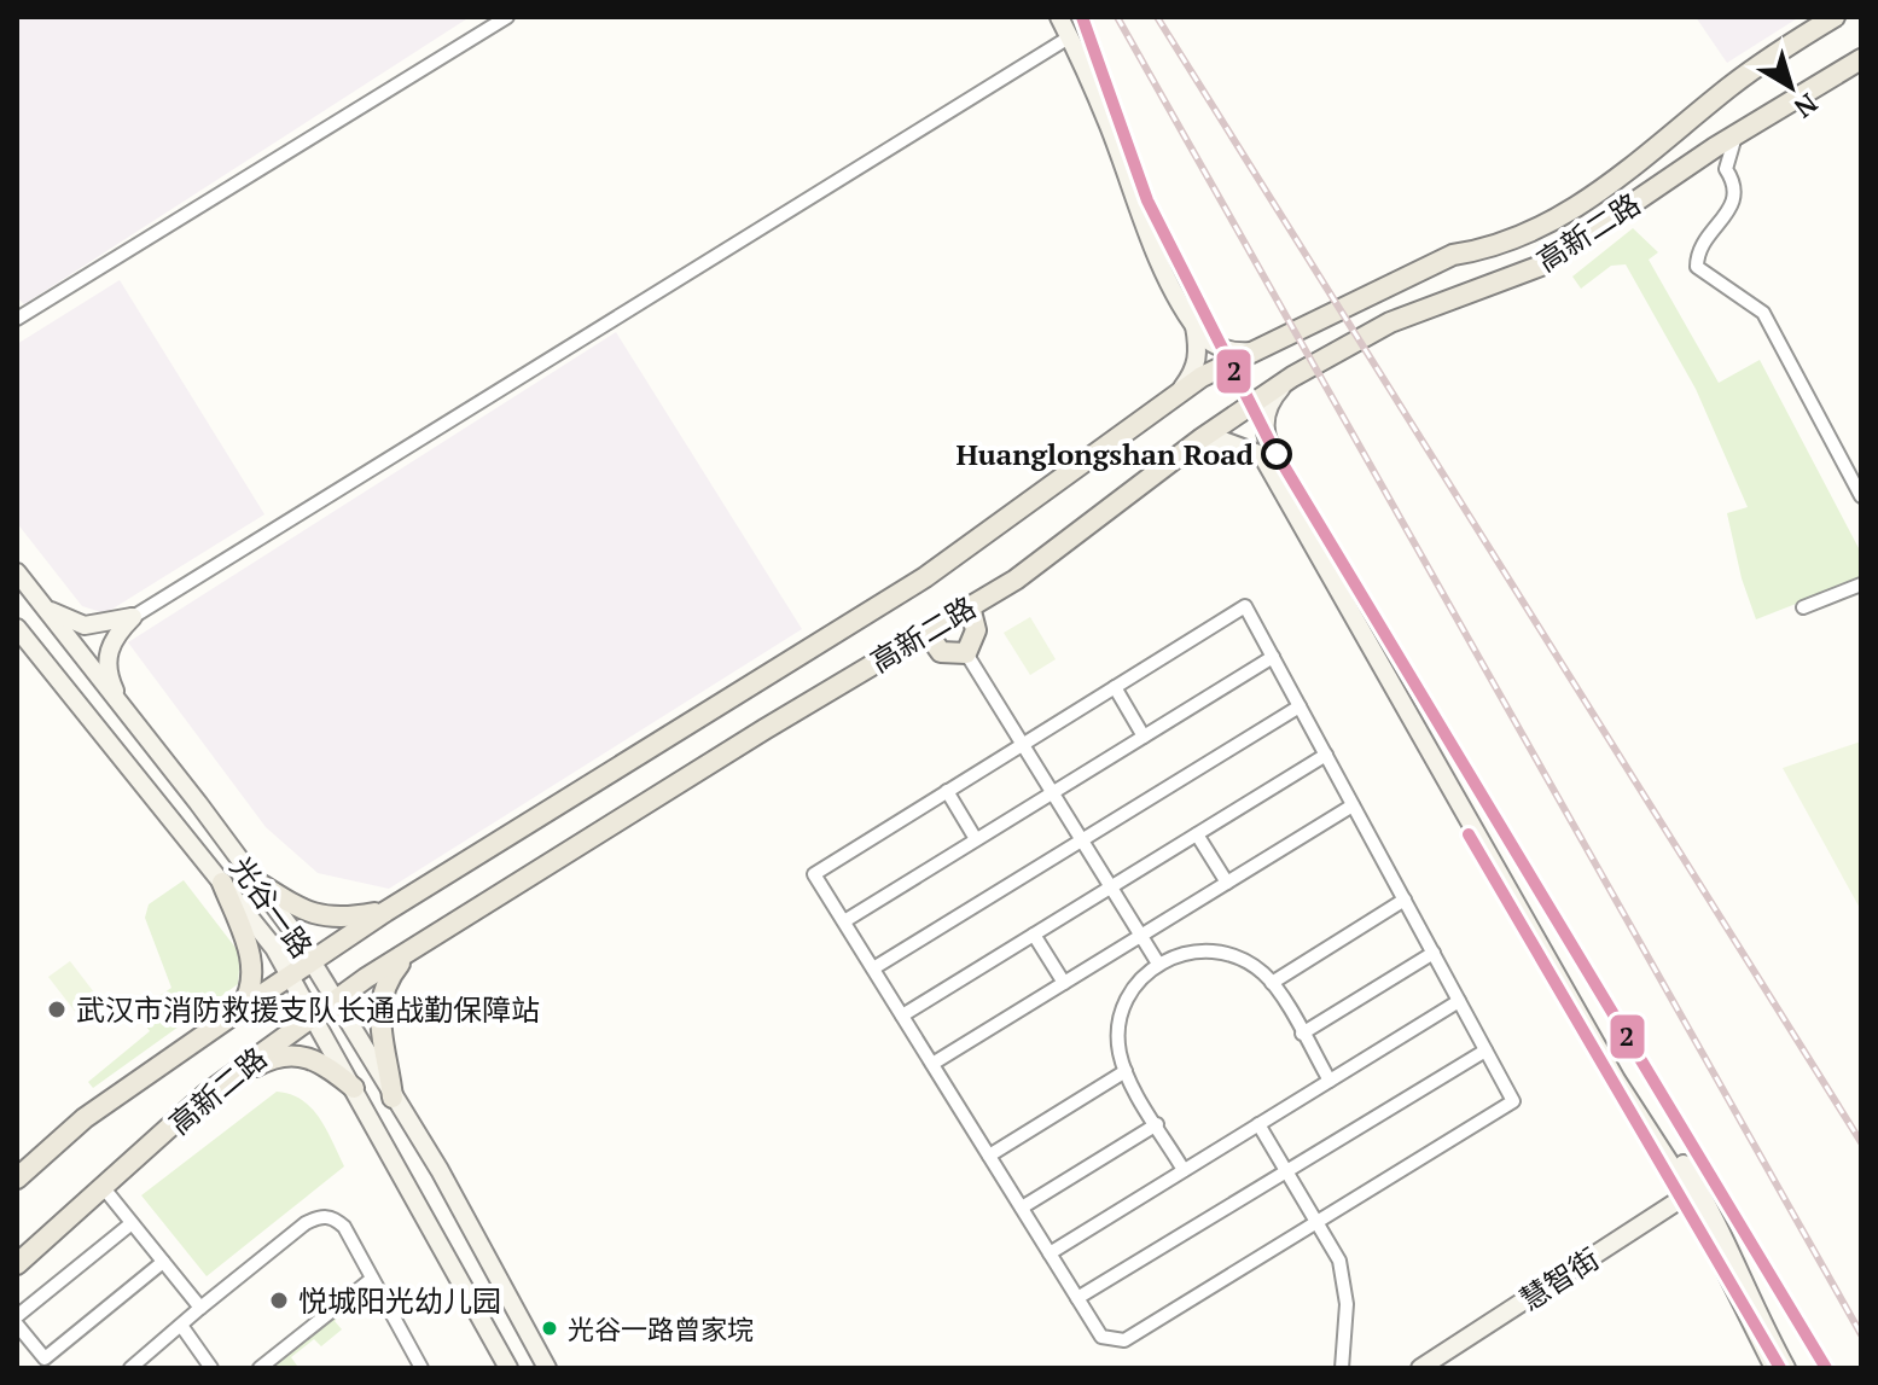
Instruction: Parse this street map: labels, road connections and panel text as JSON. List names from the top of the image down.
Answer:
{
  "streets": {
    "main road": ["高新二路"],
    "street": ["光谷一路", "慧智街"]
  },
  "crossings": [
    ["高新二路", "光谷一路"]
  ],
  "places": [
    "Huanglongshan Road",
    "武汉市消防救援支队长通战勤保障站",
    "悦城阳光幼儿园",
    "光谷一路曾家垸"
  ],
  "lines": ["transit line 2"],
  "north": "bottom right"
}
